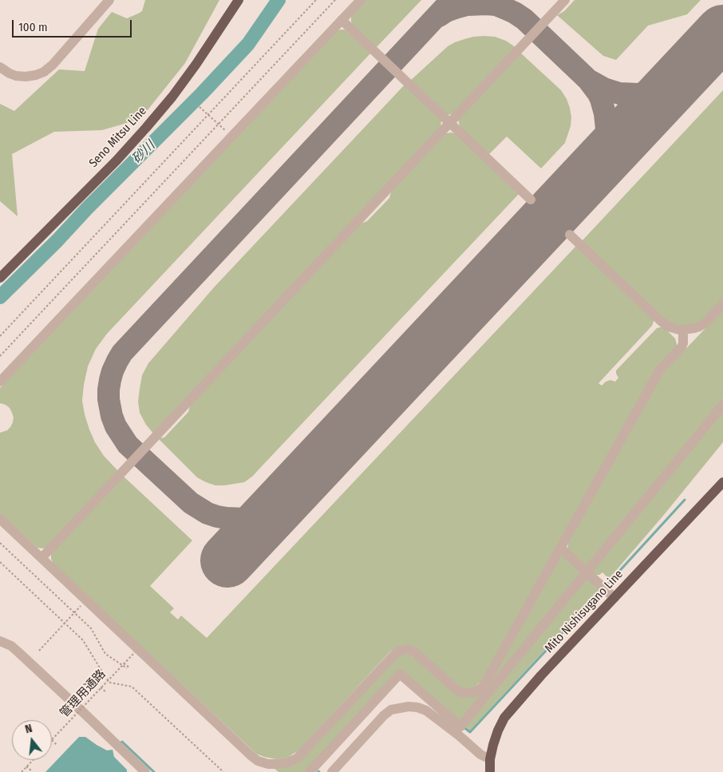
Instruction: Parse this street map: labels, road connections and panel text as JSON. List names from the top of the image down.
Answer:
{
  "streets": {
    "main road": ["Seno Mitsu Line", "Mito Nishisugano Line"],
    "path": ["管理用通路"]
  },
  "water": ["砂川"],
  "scale_bar": "100 m",
  "north": "top"
}
